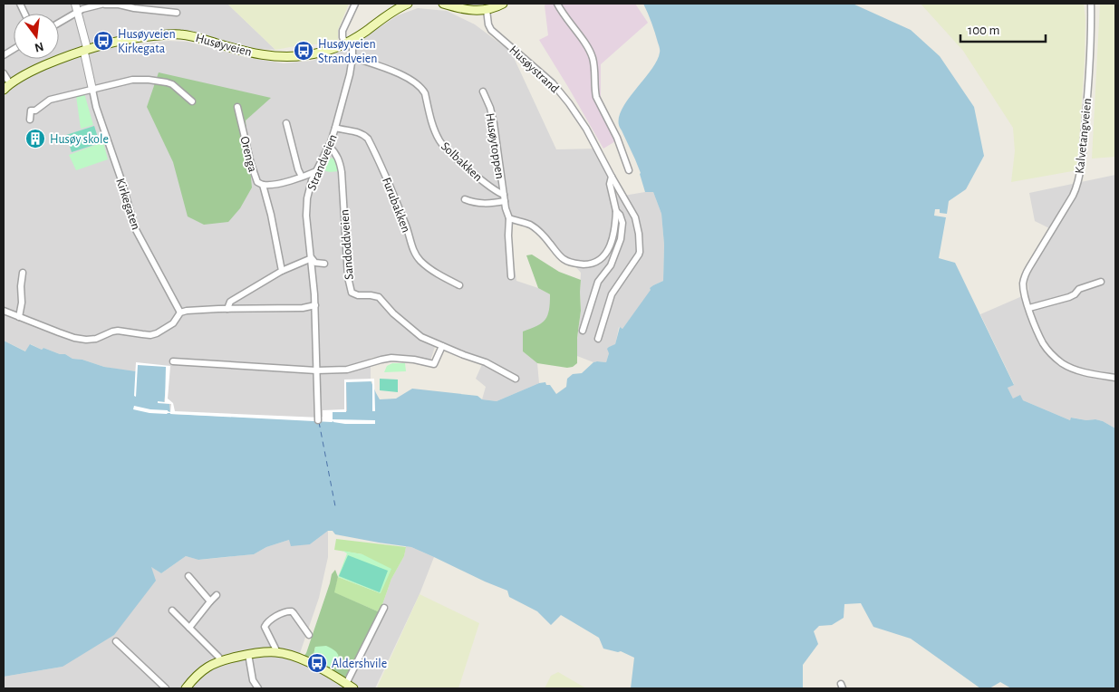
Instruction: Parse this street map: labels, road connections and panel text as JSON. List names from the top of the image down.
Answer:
{
  "streets": {
    "main road": ["Husøyveien"],
    "street": [
      "Husøystrand",
      "Kalvetangveien",
      "Husøytoppen",
      "Orenga",
      "Solbakken",
      "Strandveien",
      "Kirkegaten",
      "Furubakken",
      "Sandoddveien"
    ]
  },
  "crossings": [
    ["Husøyveien", "Strandveien"],
    ["Husøyveien", "Kirkegaten"],
    ["Husøytoppen", "Solbakken"],
    ["Orenga", "Strandveien"],
    ["Solbakken", "Strandveien"],
    ["Strandveien", "Furubakken"],
    ["Strandveien", "Sandoddveien"]
  ],
  "places": {
    "bus stop": ["Husøyveien Kirkegata", "Husøyveien Strandveien", "Aldershvile"],
    "building": ["Husøy skole"]
  },
  "scale_bar": "100 m",
  "north": "bottom"
}
